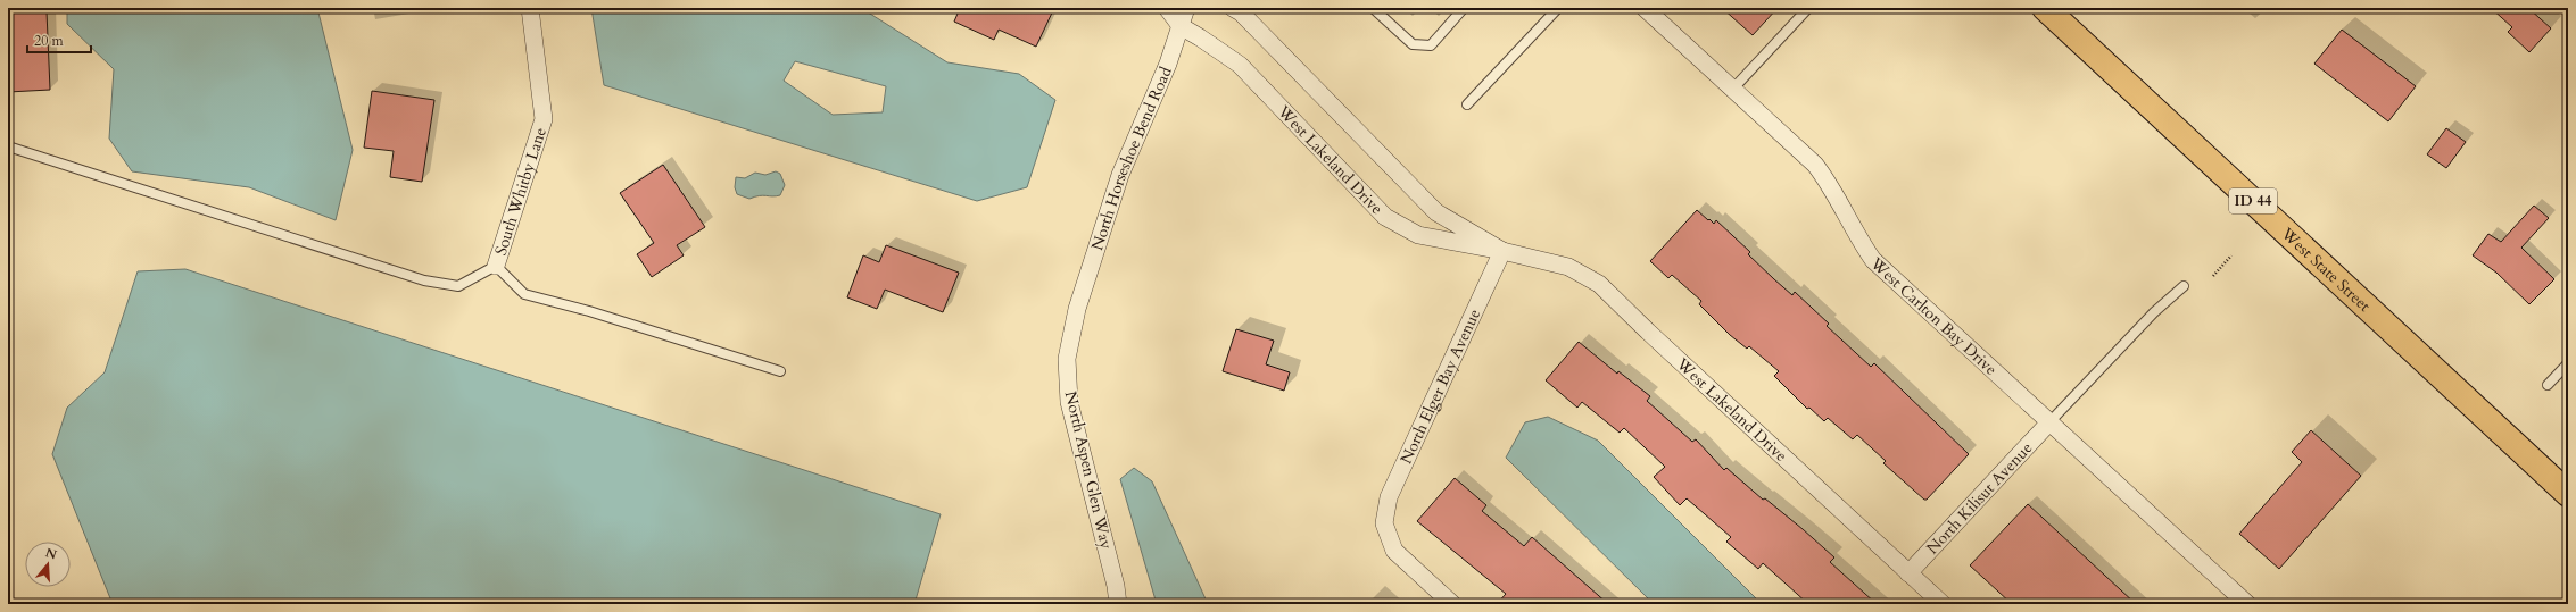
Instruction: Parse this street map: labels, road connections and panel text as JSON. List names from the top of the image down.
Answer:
{
  "streets": {
    "main road": ["ID 44", "West State Street"],
    "street": [
      "North Horseshoe Bend Road",
      "West Lakeland Drive",
      "South Whitby Lane",
      "West Carlton Bay Drive",
      "North Elger Bay Avenue",
      "North Aspen Glen Way",
      "North Kilisut Avenue"
    ]
  },
  "crossings": [
    ["North Horseshoe Bend Road", "West Lakeland Drive"],
    ["North Horseshoe Bend Road", "North Aspen Glen Way"],
    ["West Lakeland Drive", "North Elger Bay Avenue"],
    ["West Lakeland Drive", "North Kilisut Avenue"],
    ["West Carlton Bay Drive", "North Kilisut Avenue"]
  ],
  "scale_bar": "20 m",
  "north": "top"
}
